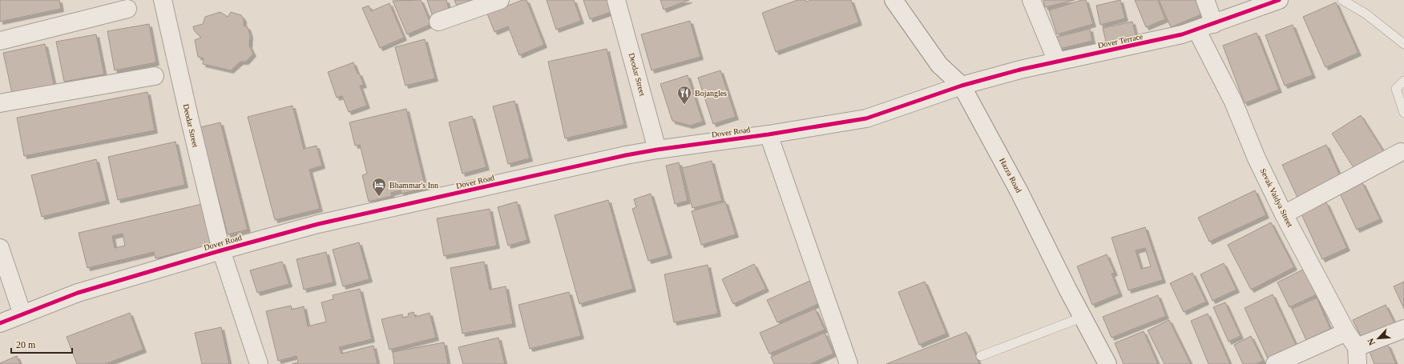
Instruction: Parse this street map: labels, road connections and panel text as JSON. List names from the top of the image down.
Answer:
{
  "streets": {
    "street": [
      "Dover Terrace",
      "Deodar Street",
      "Dover Road",
      "Hazra Road",
      "Sevak Vaidya Street"
    ]
  },
  "crossings": [
    ["Dover Terrace", "Dover Road"],
    ["Dover Terrace", "Hazra Road"],
    ["Dover Terrace", "Sevak Vaidya Street"],
    ["Deodar Street", "Dover Road"],
    ["Dover Road", "Hazra Road"]
  ],
  "places": {
    "restaurant": ["Bojangles"],
    "hotel": ["Bhammar's Inn"]
  },
  "scale_bar": "20 m",
  "north": "bottom left"
}
